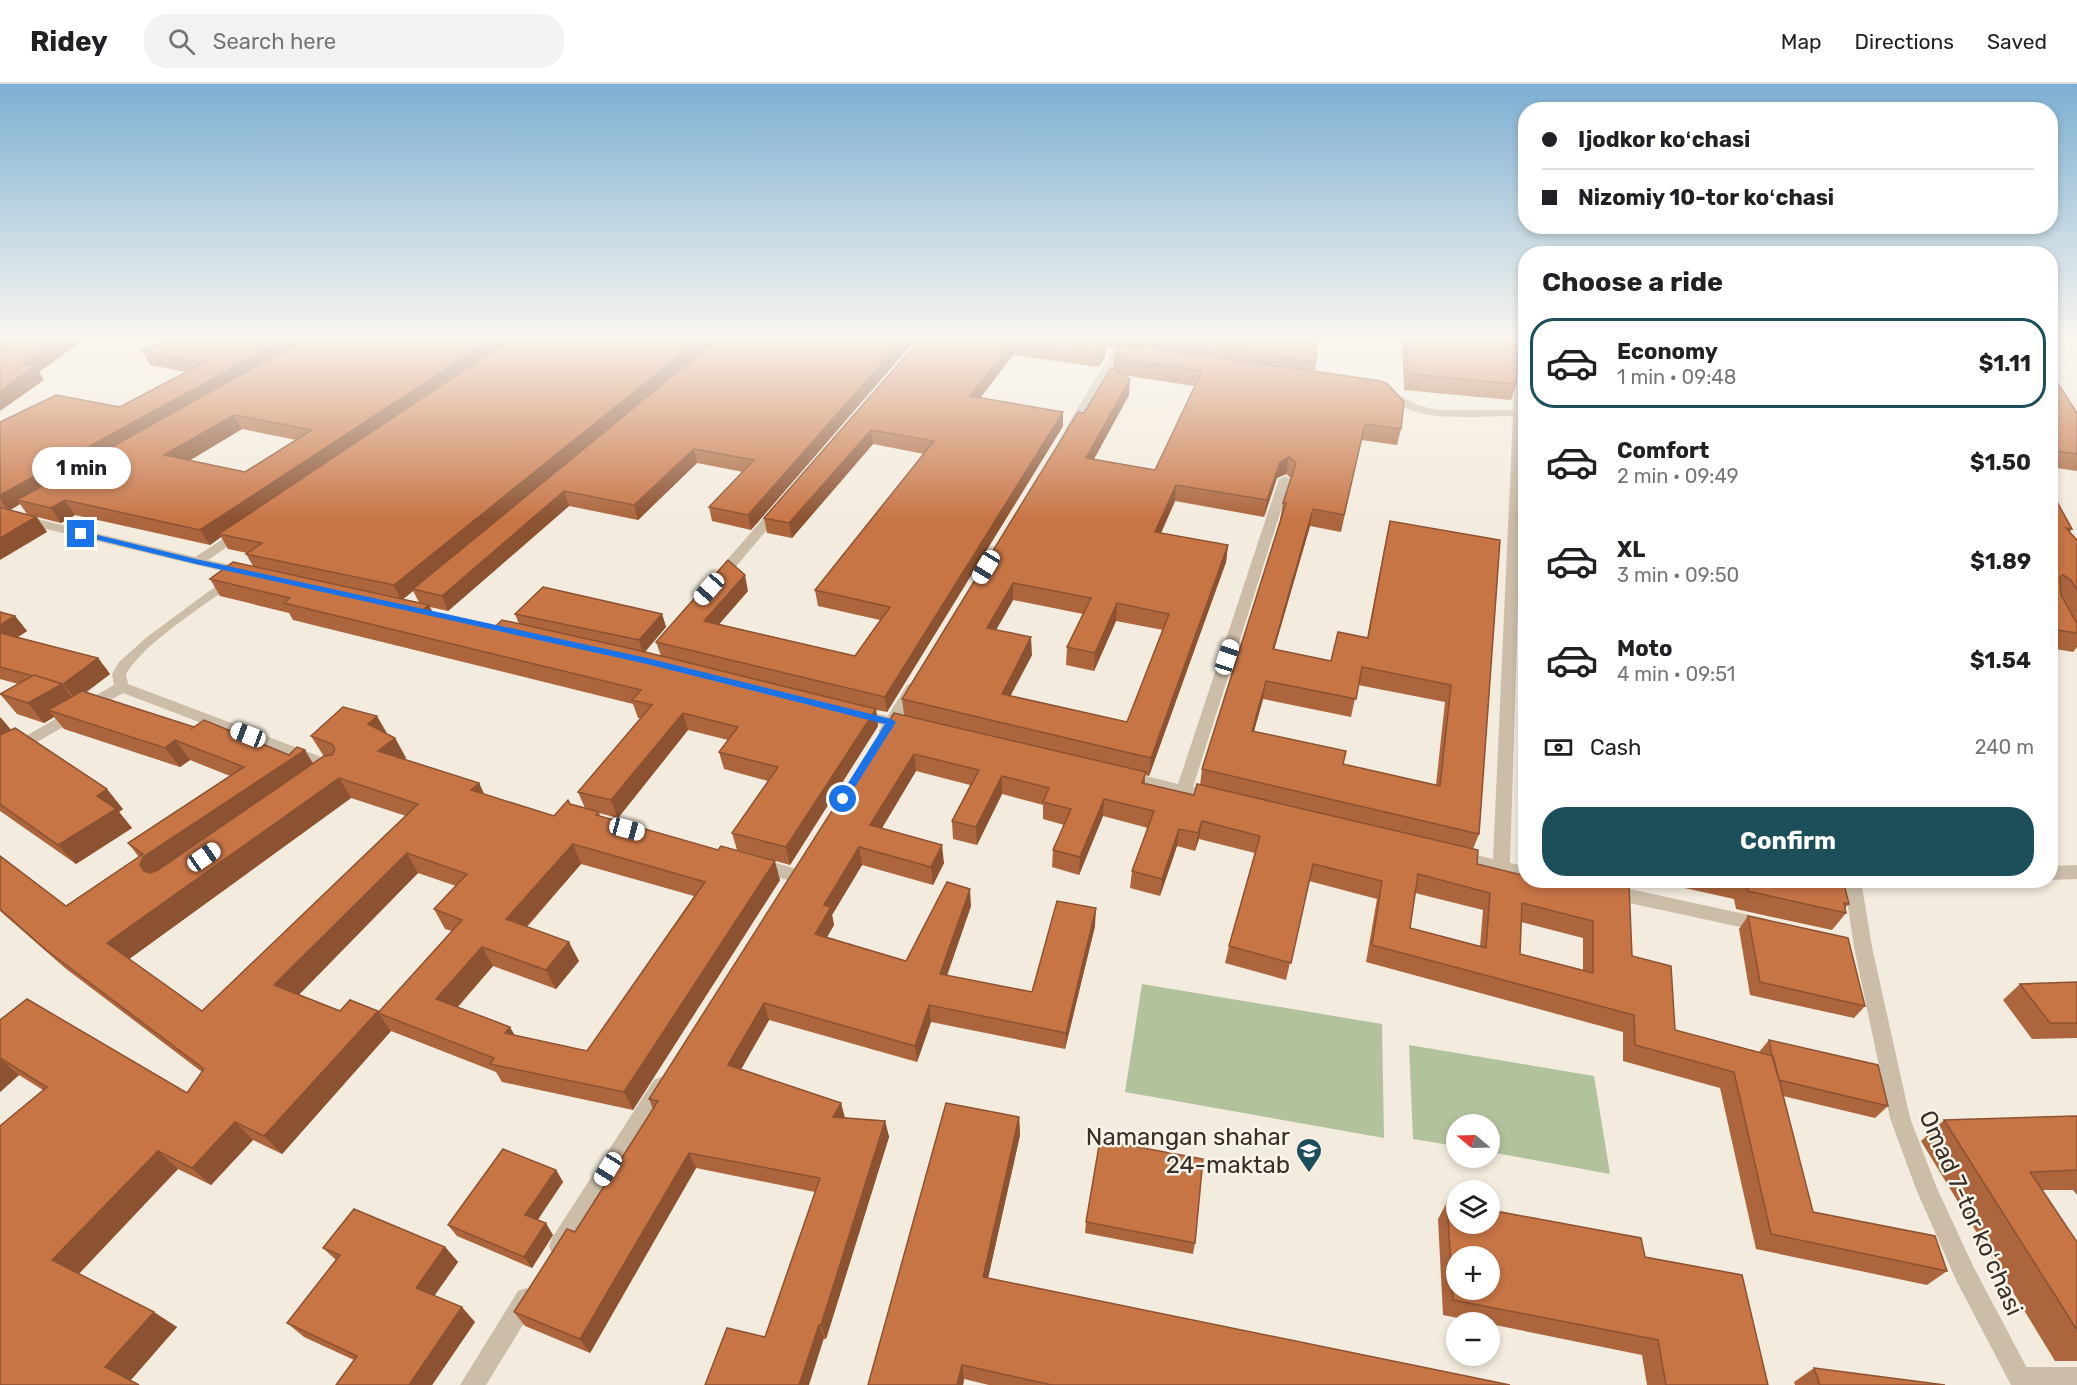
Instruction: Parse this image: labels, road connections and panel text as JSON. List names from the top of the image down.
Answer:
{
  "streets": {
    "street": ["Omad 7-tor koʻchasi"]
  },
  "places": {
    "school or university": ["Namangan shahar 24-maktab"]
  },
  "north": "left",
  "page": {
    "header": "Ridey",
    "search": "Search here",
    "nav": ["Map", "Directions", "Saved"],
    "banner": ["Ijodkor koʻchasi", "Nizomiy 10-tor koʻchasi"],
    "heading": "Choose a ride",
    "list": [
      {
        "name": "Economy",
        "note": "1 min · 09:48",
        "value": "$1.11"
      },
      {
        "name": "Comfort",
        "note": "2 min · 09:49",
        "value": "$1.50"
      },
      {
        "name": "XL",
        "note": "3 min · 09:50",
        "value": "$1.89"
      },
      {
        "name": "Moto",
        "note": "4 min · 09:51",
        "value": "$1.54"
      }
    ],
    "bubble": "1 min",
    "pay": ["Cash", "240 m"],
    "buttons": "Confirm",
    "map_buttons": ["+", "−"]
  }
}
